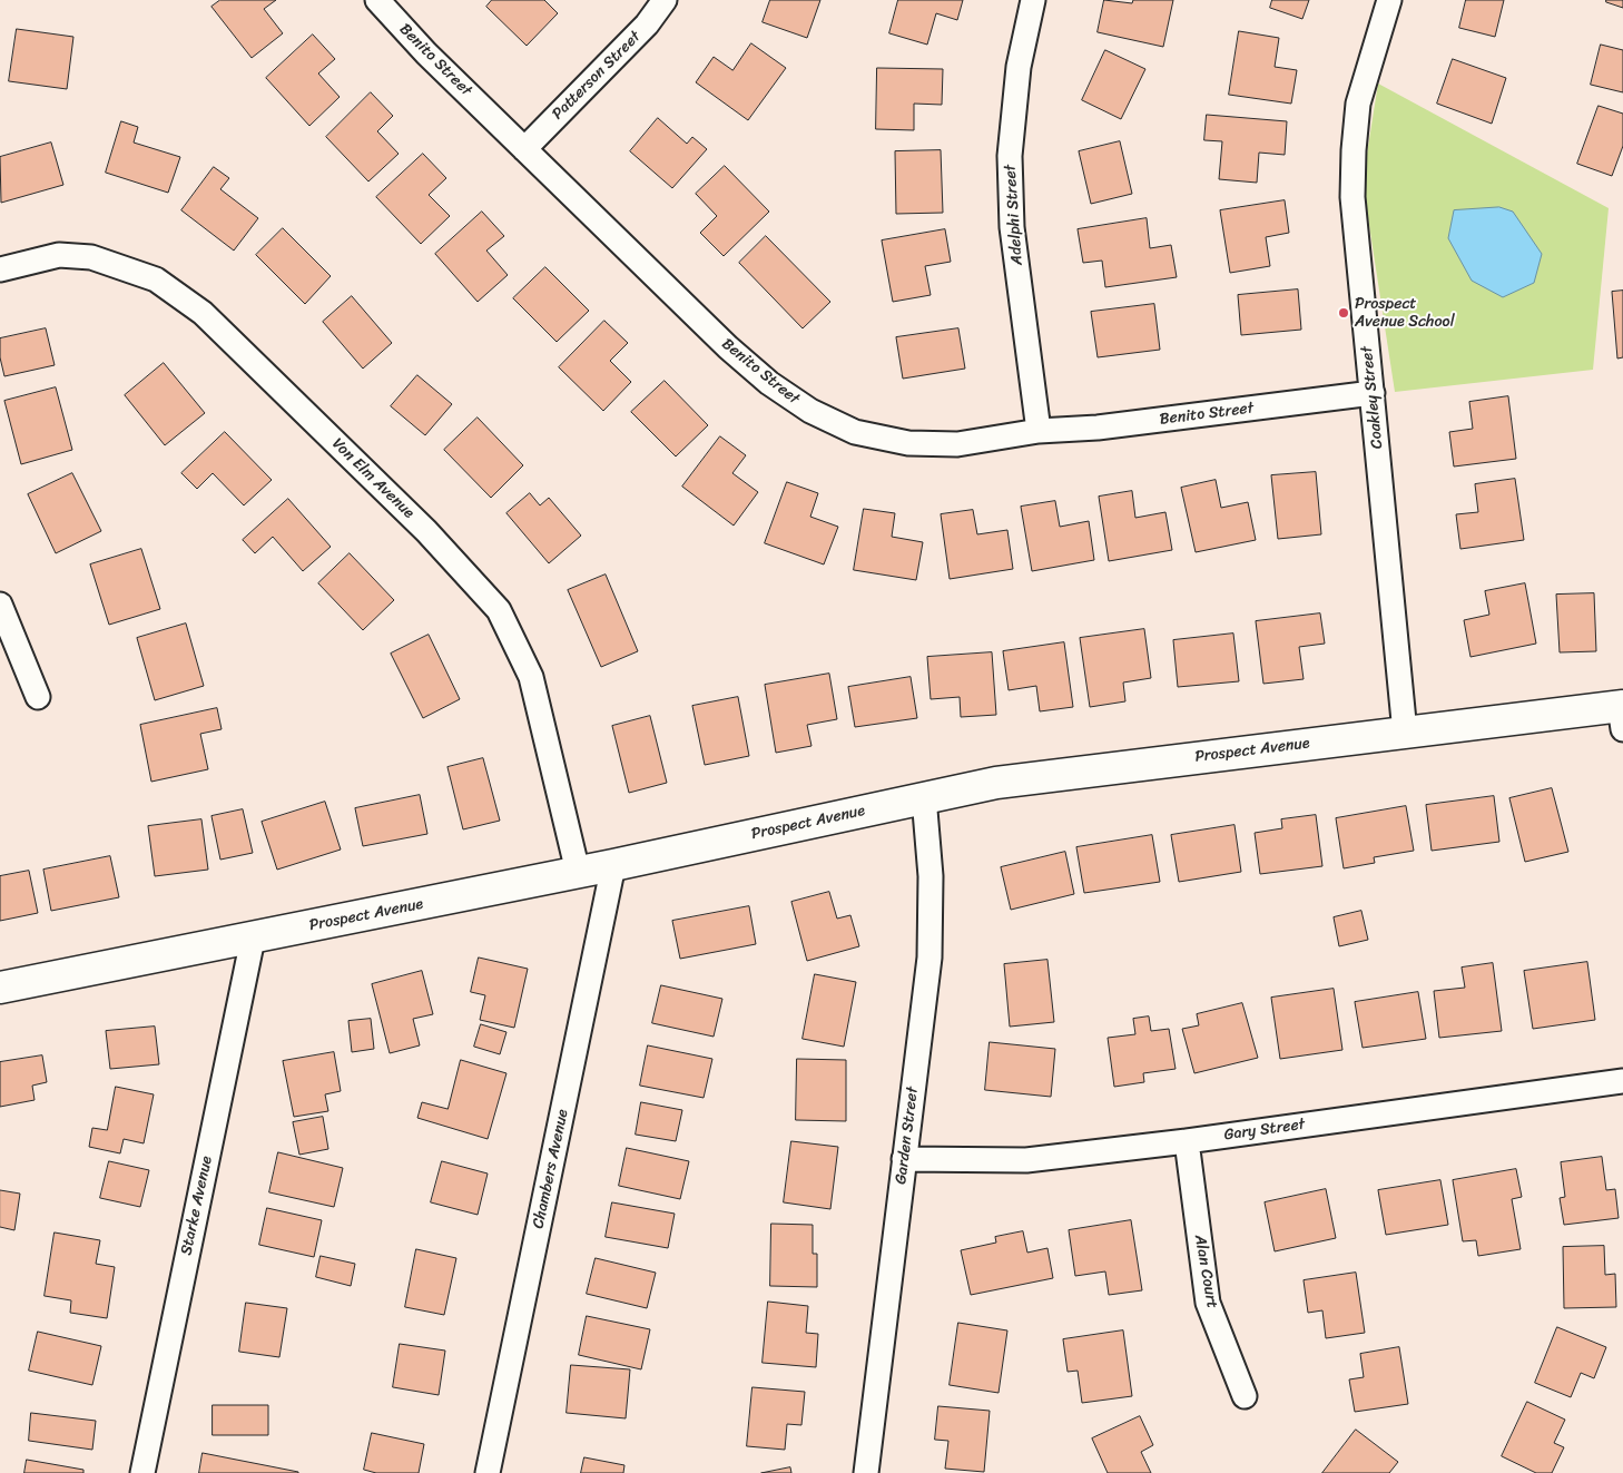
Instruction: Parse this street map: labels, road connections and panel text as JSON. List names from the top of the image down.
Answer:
{
  "streets": {
    "street": [
      "Benito Street",
      "Patterson Street",
      "Adelphi Street",
      "Coakley Street",
      "Von Elm Avenue",
      "Prospect Avenue",
      "Gary Street",
      "Garden Street",
      "Chambers Avenue",
      "Starke Avenue",
      "Alan Court"
    ]
  },
  "crossings": [
    ["Benito Street", "Patterson Street"],
    ["Benito Street", "Adelphi Street"],
    ["Benito Street", "Coakley Street"],
    ["Coakley Street", "Prospect Avenue"],
    ["Von Elm Avenue", "Prospect Avenue"],
    ["Prospect Avenue", "Garden Street"],
    ["Prospect Avenue", "Chambers Avenue"],
    ["Prospect Avenue", "Starke Avenue"],
    ["Gary Street", "Garden Street"],
    ["Gary Street", "Alan Court"]
  ],
  "places": ["Prospect Avenue School"]
}
